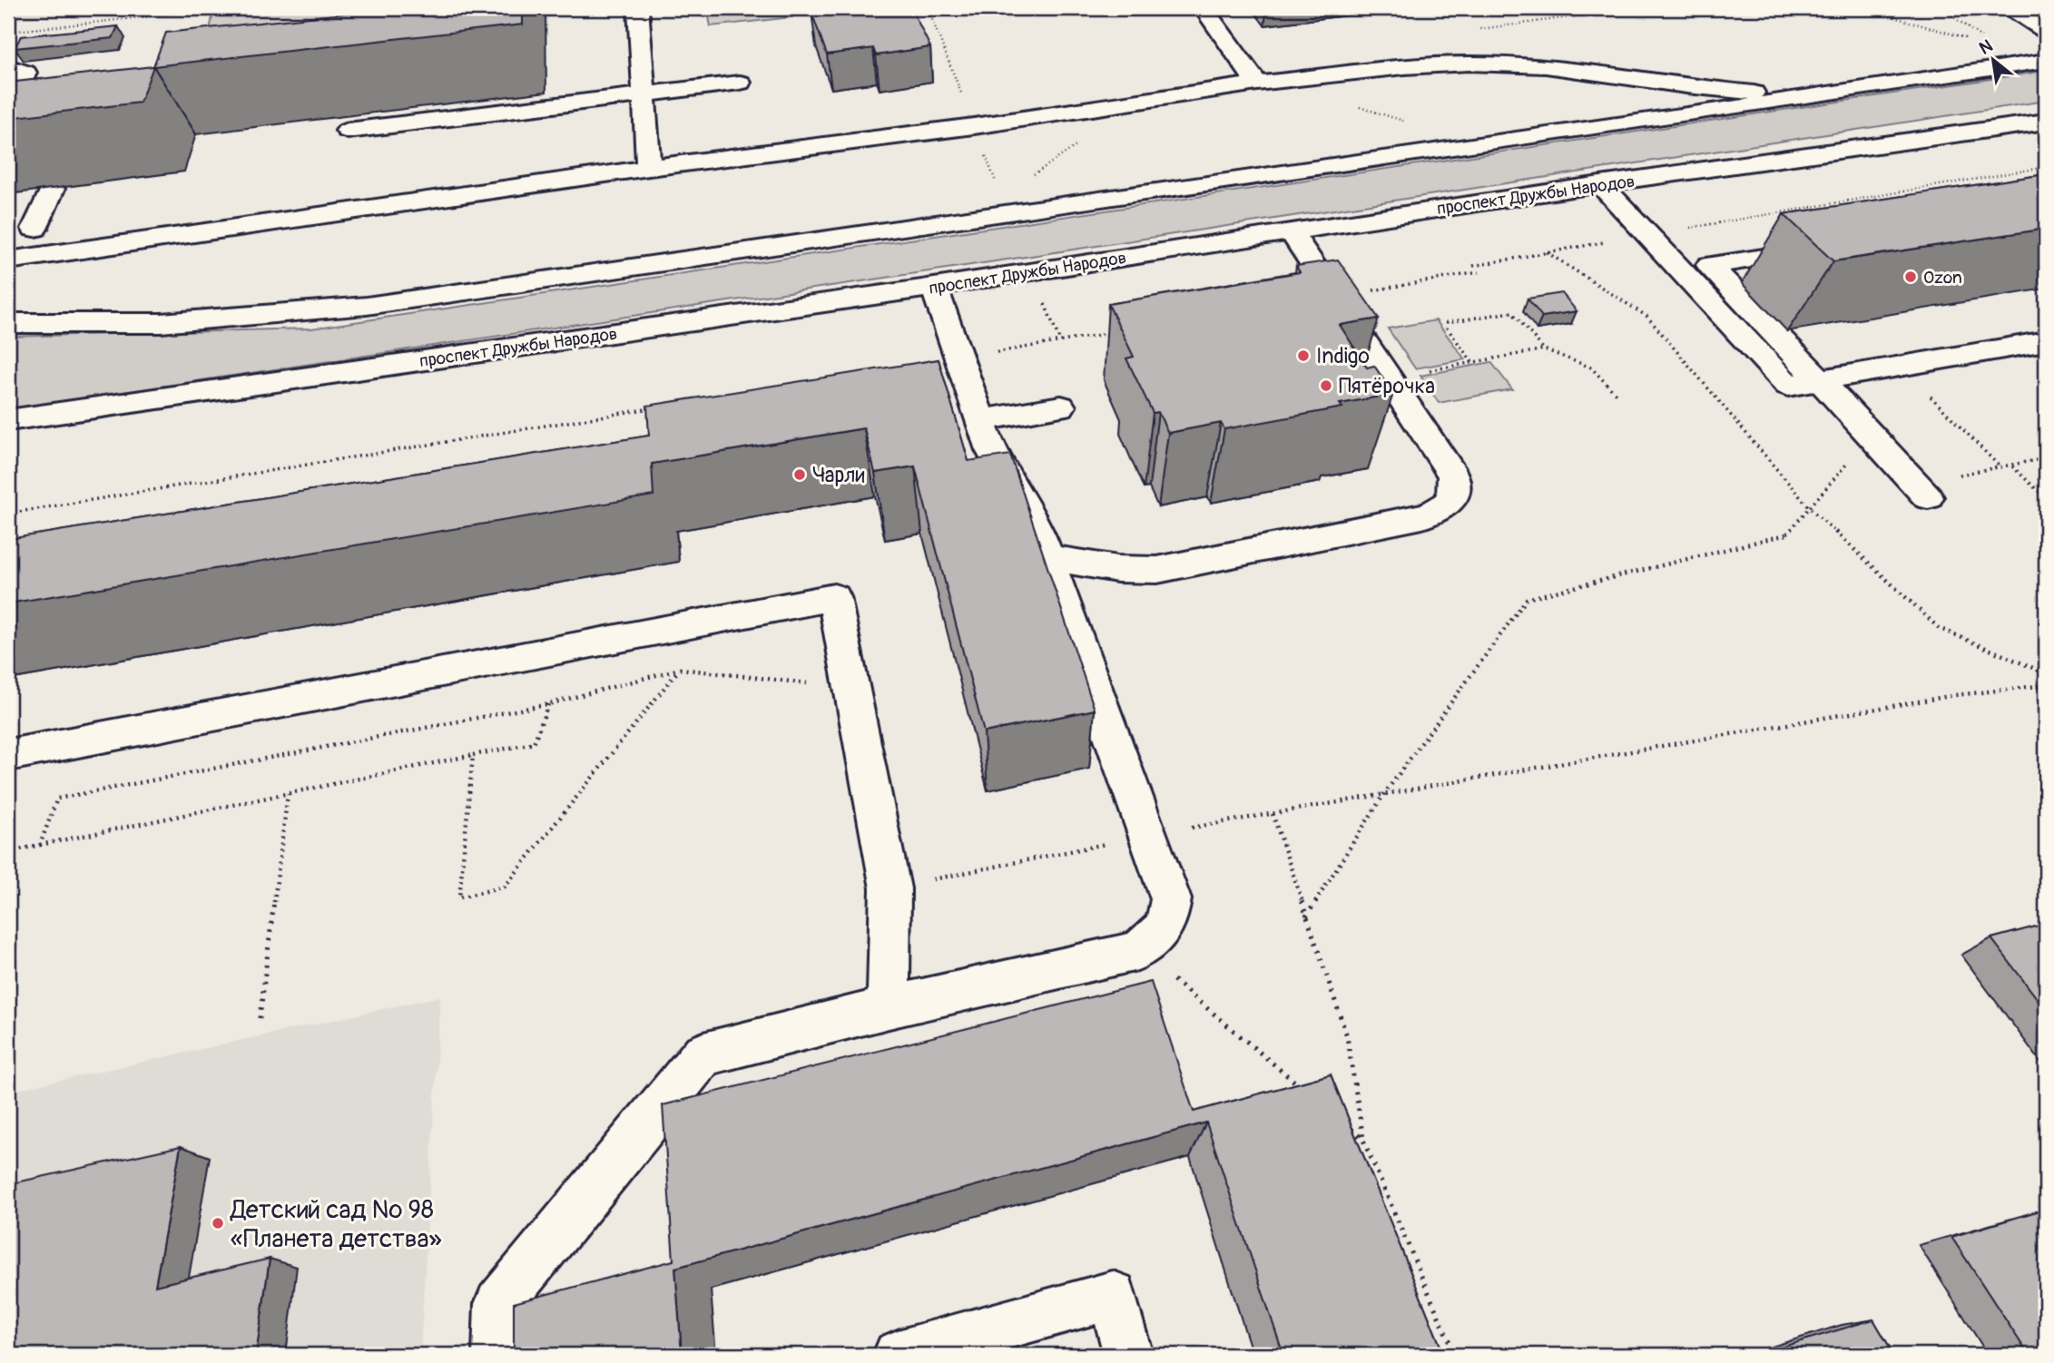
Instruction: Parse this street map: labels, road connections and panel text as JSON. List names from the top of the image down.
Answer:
{
  "streets": {
    "street": ["проспект Дружбы Народов"]
  },
  "places": [
    "Ozon",
    "Indigo",
    "Пятёрочка",
    "Чарли",
    "Детский сад № 98 «Планета детства»"
  ],
  "north": "top left"
}
